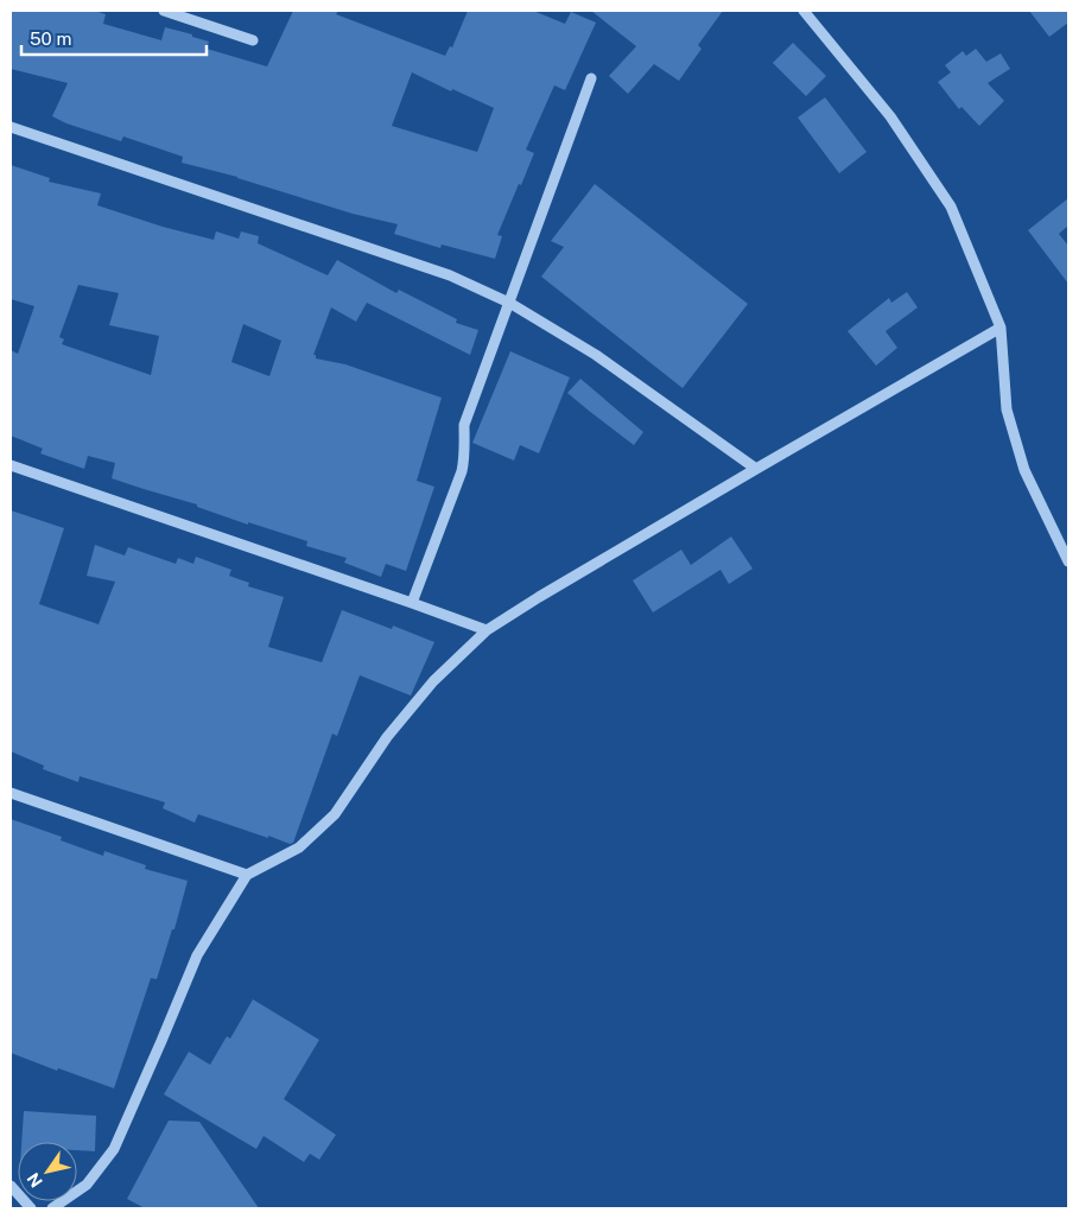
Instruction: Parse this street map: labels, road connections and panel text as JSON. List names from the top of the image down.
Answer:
{
  "scale_bar": "50 m",
  "north": "bottom left"
}
